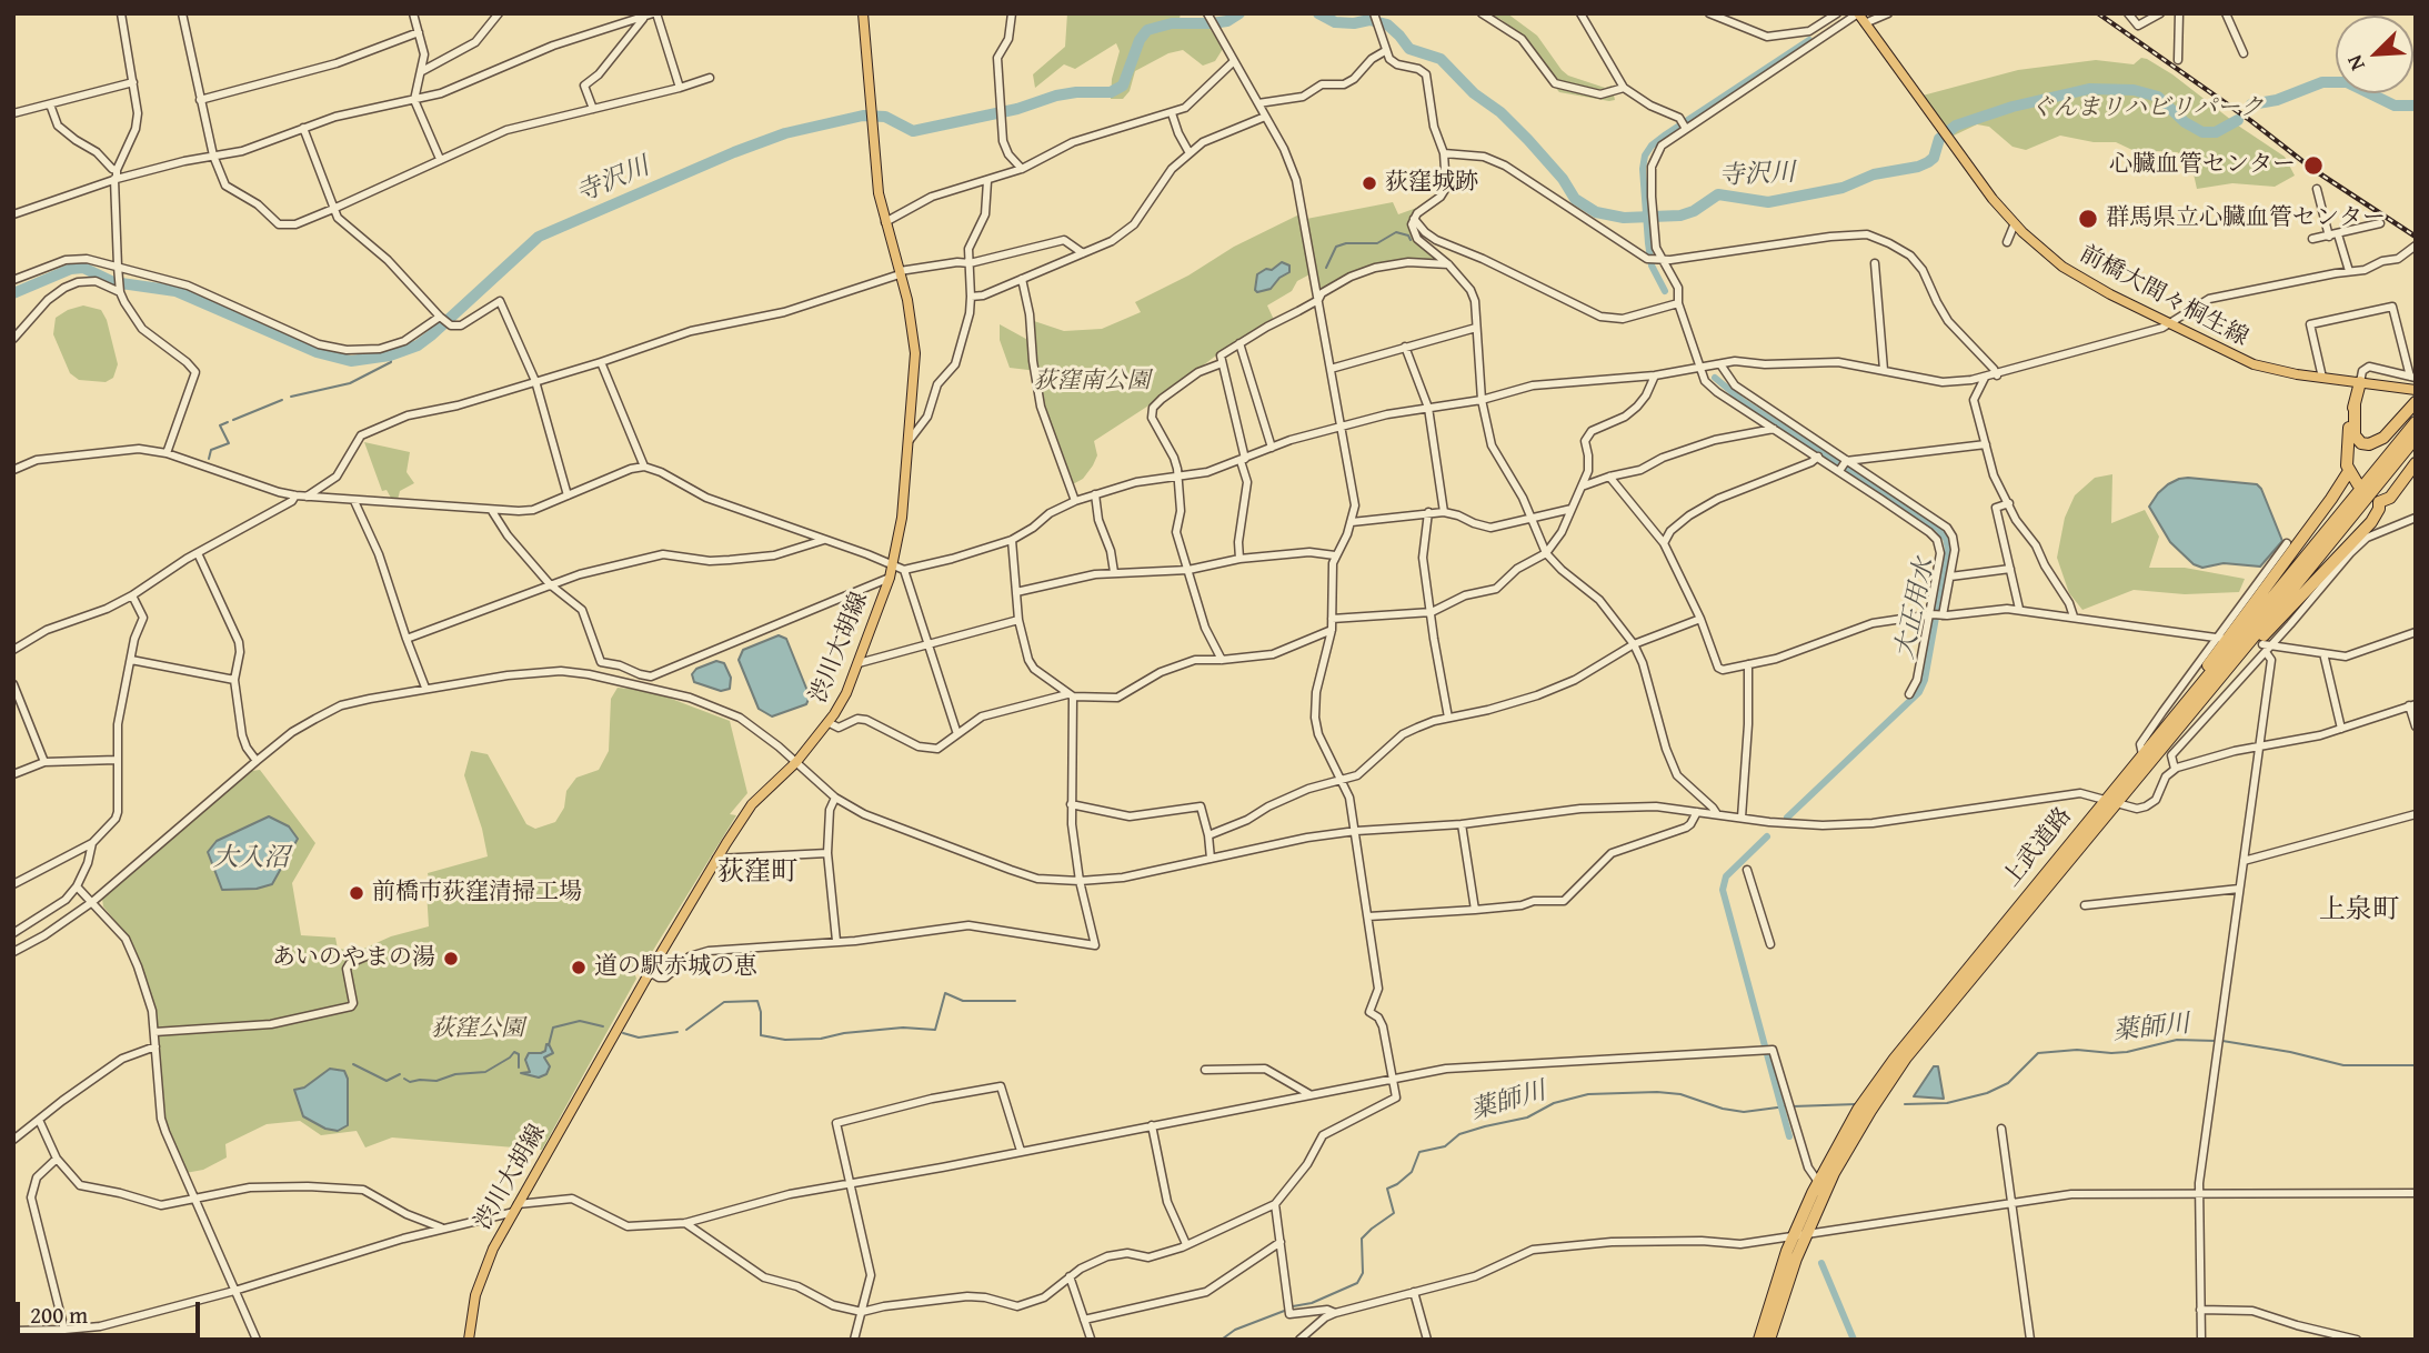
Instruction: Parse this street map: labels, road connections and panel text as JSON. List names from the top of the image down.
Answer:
{
  "streets": {
    "highway": ["上武道路"],
    "main road": ["前橋大間々桐生線", "渋川大胡線"]
  },
  "districts": ["荻窪町", "上泉町"],
  "water": [
    "寺沢川",
    "大正用水",
    "大入沼",
    "薬師川"
  ],
  "parks": ["ぐんまリハビリパーク", "荻窪南公園", "荻窪公園"],
  "places": [
    "心臓血管センター",
    "荻窪城跡",
    "群馬県立心臓血管センター",
    "前橋市荻窪清掃工場",
    "あいのやまの湯",
    "道の駅赤城の恵"
  ],
  "scale_bar": "200 m",
  "north": "bottom left"
}
